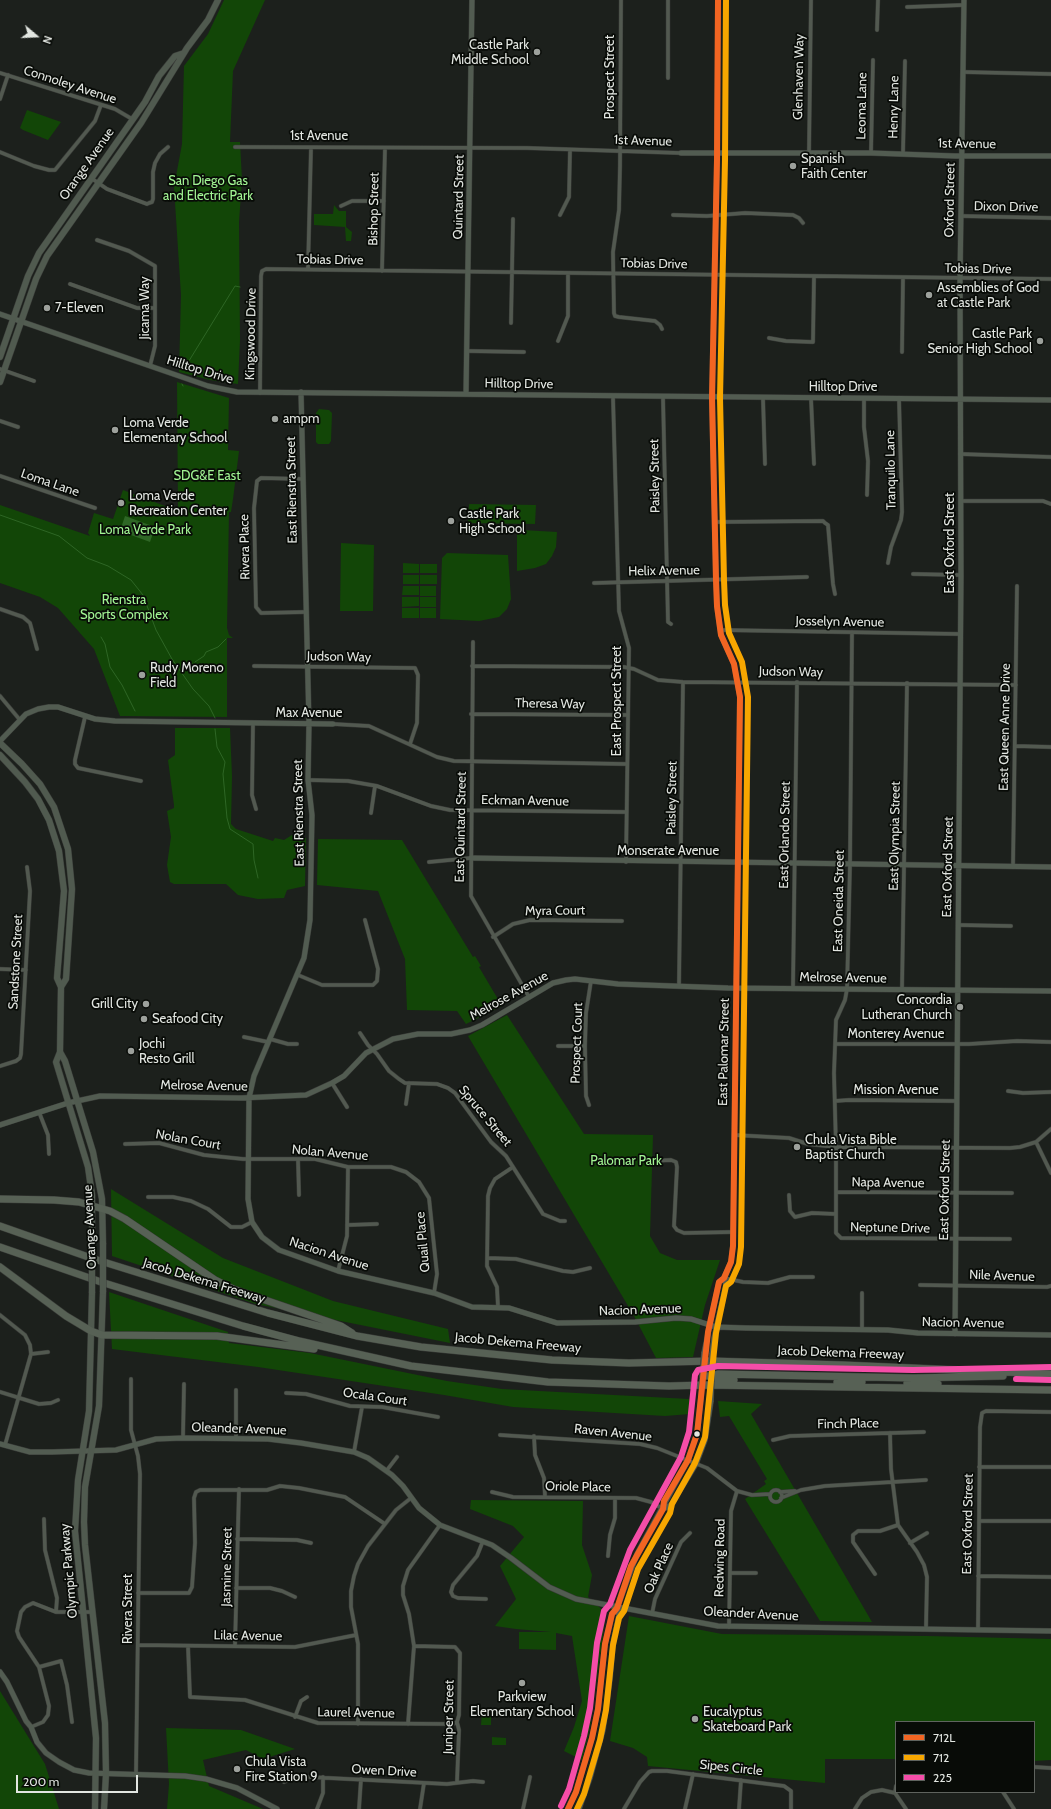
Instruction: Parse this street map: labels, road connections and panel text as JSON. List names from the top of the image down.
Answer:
{
  "streets": {
    "highway": ["Jacob Dekema Freeway"],
    "main road": ["Orange Avenue", "Olympic Parkway"],
    "street": [
      "Prospect Street",
      "Glenhaven Way",
      "Connoley Avenue",
      "Leoma Lane",
      "Henry Lane",
      "1st Avenue",
      "Quintard Street",
      "Oxford Street",
      "Dixon Drive",
      "Bishop Street",
      "Tobias Drive",
      "Jicama Way",
      "Kingswood Drive",
      "Hilltop Drive",
      "Tranquilo Lane",
      "Paisley Street",
      "Loma Lane",
      "East Rienstra Street",
      "East Oxford Street",
      "Rivera Place",
      "Helix Avenue",
      "Josselyn Avenue",
      "Judson Way",
      "East Prospect Street",
      "Theresa Way",
      "Max Avenue",
      "East Queen Anne Drive",
      "Eckman Avenue",
      "East Quintard Street",
      "East Orlando Street",
      "East Olympia Street",
      "Monserate Avenue",
      "East Oneida Street",
      "Myra Court",
      "Sandstone Street",
      "Melrose Avenue",
      "Monterey Avenue",
      "Prospect Court",
      "East Palomar Street",
      "Mission Avenue",
      "Spruce Street",
      "Nolan Court",
      "Nolan Avenue",
      "Napa Avenue",
      "Neptune Drive",
      "Quail Place",
      "Nacion Avenue",
      "Nile Avenue",
      "Ocala Court",
      "Finch Place",
      "Oleander Avenue",
      "Raven Avenue",
      "Oriole Place",
      "Redwing Road",
      "Jasmine Street",
      "Oak Place",
      "Rivera Street",
      "Lilac Avenue",
      "Laurel Avenue",
      "Juniper Street",
      "Sipes Circle",
      "Owen Drive"
    ]
  },
  "crossings": [
    ["Prospect Street", "1st Avenue"],
    ["Prospect Street", "Tobias Drive"],
    ["Glenhaven Way", "1st Avenue"],
    ["Connoley Avenue", "Orange Avenue"],
    ["Leoma Lane", "1st Avenue"],
    ["Henry Lane", "1st Avenue"],
    ["1st Avenue", "Quintard Street"],
    ["1st Avenue", "Oxford Street"],
    ["1st Avenue", "Bishop Street"],
    ["1st Avenue", "East Palomar Street"],
    ["Orange Avenue", "Hilltop Drive"],
    ["Orange Avenue", "Max Avenue"],
    ["Orange Avenue", "Melrose Avenue"],
    ["Orange Avenue", "Olympic Parkway"],
    ["Quintard Street", "Tobias Drive"],
    ["Quintard Street", "Hilltop Drive"],
    ["Oxford Street", "Dixon Drive"],
    ["Oxford Street", "Tobias Drive"],
    ["Oxford Street", "Hilltop Drive"],
    ["Oxford Street", "East Oxford Street"],
    ["Bishop Street", "Tobias Drive"],
    ["Tobias Drive", "Kingswood Drive"],
    ["Tobias Drive", "East Palomar Street"],
    ["Jicama Way", "Hilltop Drive"],
    ["Kingswood Drive", "Hilltop Drive"],
    ["Hilltop Drive", "Tranquilo Lane"],
    ["Hilltop Drive", "Paisley Street"],
    ["Hilltop Drive", "East Rienstra Street"],
    ["Hilltop Drive", "East Oxford Street"],
    ["Hilltop Drive", "East Prospect Street"],
    ["Hilltop Drive", "East Palomar Street"],
    ["Paisley Street", "Helix Avenue"],
    ["Paisley Street", "Judson Way"],
    ["Paisley Street", "Monserate Avenue"],
    ["Paisley Street", "Melrose Avenue"],
    ["East Rienstra Street", "Rivera Place"],
    ["East Rienstra Street", "Judson Way"],
    ["East Rienstra Street", "Max Avenue"],
    ["East Rienstra Street", "Eckman Avenue"],
    ["East Rienstra Street", "Melrose Avenue"],
    ["East Rienstra Street", "Nolan Court"],
    ["East Rienstra Street", "Nolan Avenue"],
    ["East Rienstra Street", "Nacion Avenue"],
    ["East Oxford Street", "Josselyn Avenue"],
    ["East Oxford Street", "Judson Way"],
    ["East Oxford Street", "Monserate Avenue"],
    ["East Oxford Street", "Melrose Avenue"],
    ["East Oxford Street", "Monterey Avenue"],
    ["East Oxford Street", "Mission Avenue"],
    ["East Oxford Street", "Napa Avenue"],
    ["East Oxford Street", "Neptune Drive"],
    ["East Oxford Street", "Nacion Avenue"],
    ["East Oxford Street", "Nile Avenue"],
    ["East Oxford Street", "Oleander Avenue"],
    ["Helix Avenue", "East Prospect Street"],
    ["Helix Avenue", "East Palomar Street"],
    ["Josselyn Avenue", "East Oneida Street"],
    ["Josselyn Avenue", "East Palomar Street"],
    ["Judson Way", "East Prospect Street"],
    ["Judson Way", "Max Avenue"],
    ["Judson Way", "East Queen Anne Drive"],
    ["Judson Way", "East Quintard Street"],
    ["Judson Way", "East Orlando Street"],
    ["Judson Way", "East Olympia Street"],
    ["Judson Way", "East Oneida Street"],
    ["Judson Way", "East Palomar Street"],
    ["East Prospect Street", "Theresa Way"],
    ["East Prospect Street", "Max Avenue"],
    ["East Prospect Street", "Eckman Avenue"],
    ["East Prospect Street", "Monserate Avenue"],
    ["Theresa Way", "East Quintard Street"],
    ["Max Avenue", "East Quintard Street"],
    ["East Queen Anne Drive", "Monserate Avenue"],
    ["Eckman Avenue", "East Quintard Street"],
    ["East Quintard Street", "Monserate Avenue"],
    ["East Quintard Street", "Myra Court"],
    ["East Quintard Street", "Melrose Avenue"],
    ["East Orlando Street", "Monserate Avenue"],
    ["East Orlando Street", "Melrose Avenue"],
    ["East Olympia Street", "Monserate Avenue"],
    ["East Olympia Street", "Melrose Avenue"],
    ["Monserate Avenue", "East Oneida Street"],
    ["Monserate Avenue", "East Palomar Street"],
    ["East Oneida Street", "Melrose Avenue"],
    ["East Oneida Street", "Monterey Avenue"],
    ["East Oneida Street", "Mission Avenue"],
    ["East Oneida Street", "Napa Avenue"],
    ["East Oneida Street", "Neptune Drive"],
    ["Melrose Avenue", "Prospect Court"],
    ["Melrose Avenue", "East Palomar Street"],
    ["Melrose Avenue", "Spruce Street"],
    ["East Palomar Street", "Nacion Avenue"],
    ["East Palomar Street", "Oleander Avenue"],
    ["East Palomar Street", "Raven Avenue"],
    ["East Palomar Street", "Oriole Place"],
    ["Nolan Court", "Nolan Avenue"],
    ["Nolan Avenue", "Quail Place"],
    ["Quail Place", "Nacion Avenue"],
    ["Oleander Avenue", "Redwing Road"],
    ["Oleander Avenue", "Oak Place"],
    ["Oleander Avenue", "Olympic Parkway"],
    ["Oleander Avenue", "Rivera Street"],
    ["Raven Avenue", "Redwing Road"],
    ["Jasmine Street", "Lilac Avenue"],
    ["Rivera Street", "Lilac Avenue"],
    ["Lilac Avenue", "Laurel Avenue"],
    ["Laurel Avenue", "Juniper Street"],
    ["Juniper Street", "Owen Drive"]
  ],
  "parks": [
    "San Diego Gas and Electric Park",
    "SDG&E East",
    "Loma Verde Park",
    "Rienstra Sports Complex",
    "Palomar Park"
  ],
  "places": [
    "Castle Park Middle School",
    "Spanish Faith Center",
    "Assemblies of God at Castle Park",
    "7-Eleven",
    "Castle Park Senior High School",
    "ampm",
    "Loma Verde Elementary School",
    "Loma Verde Recreation Center",
    "Castle Park High School",
    "Rudy Moreno Field",
    "Grill City",
    "Concordia Lutheran Church",
    "Seafood City",
    "Jochi Resto Grill",
    "Chula Vista Bible Baptist Church",
    "Parkview Elementary School",
    "Eucalyptus Skateboard Park",
    "Chula Vista Fire Station 9"
  ],
  "lines": ["transit line 712L", "transit line 712", "transit line 225"],
  "legend": ["712L", "712", "225"],
  "scale_bar": "200 m",
  "north": "right"
}
